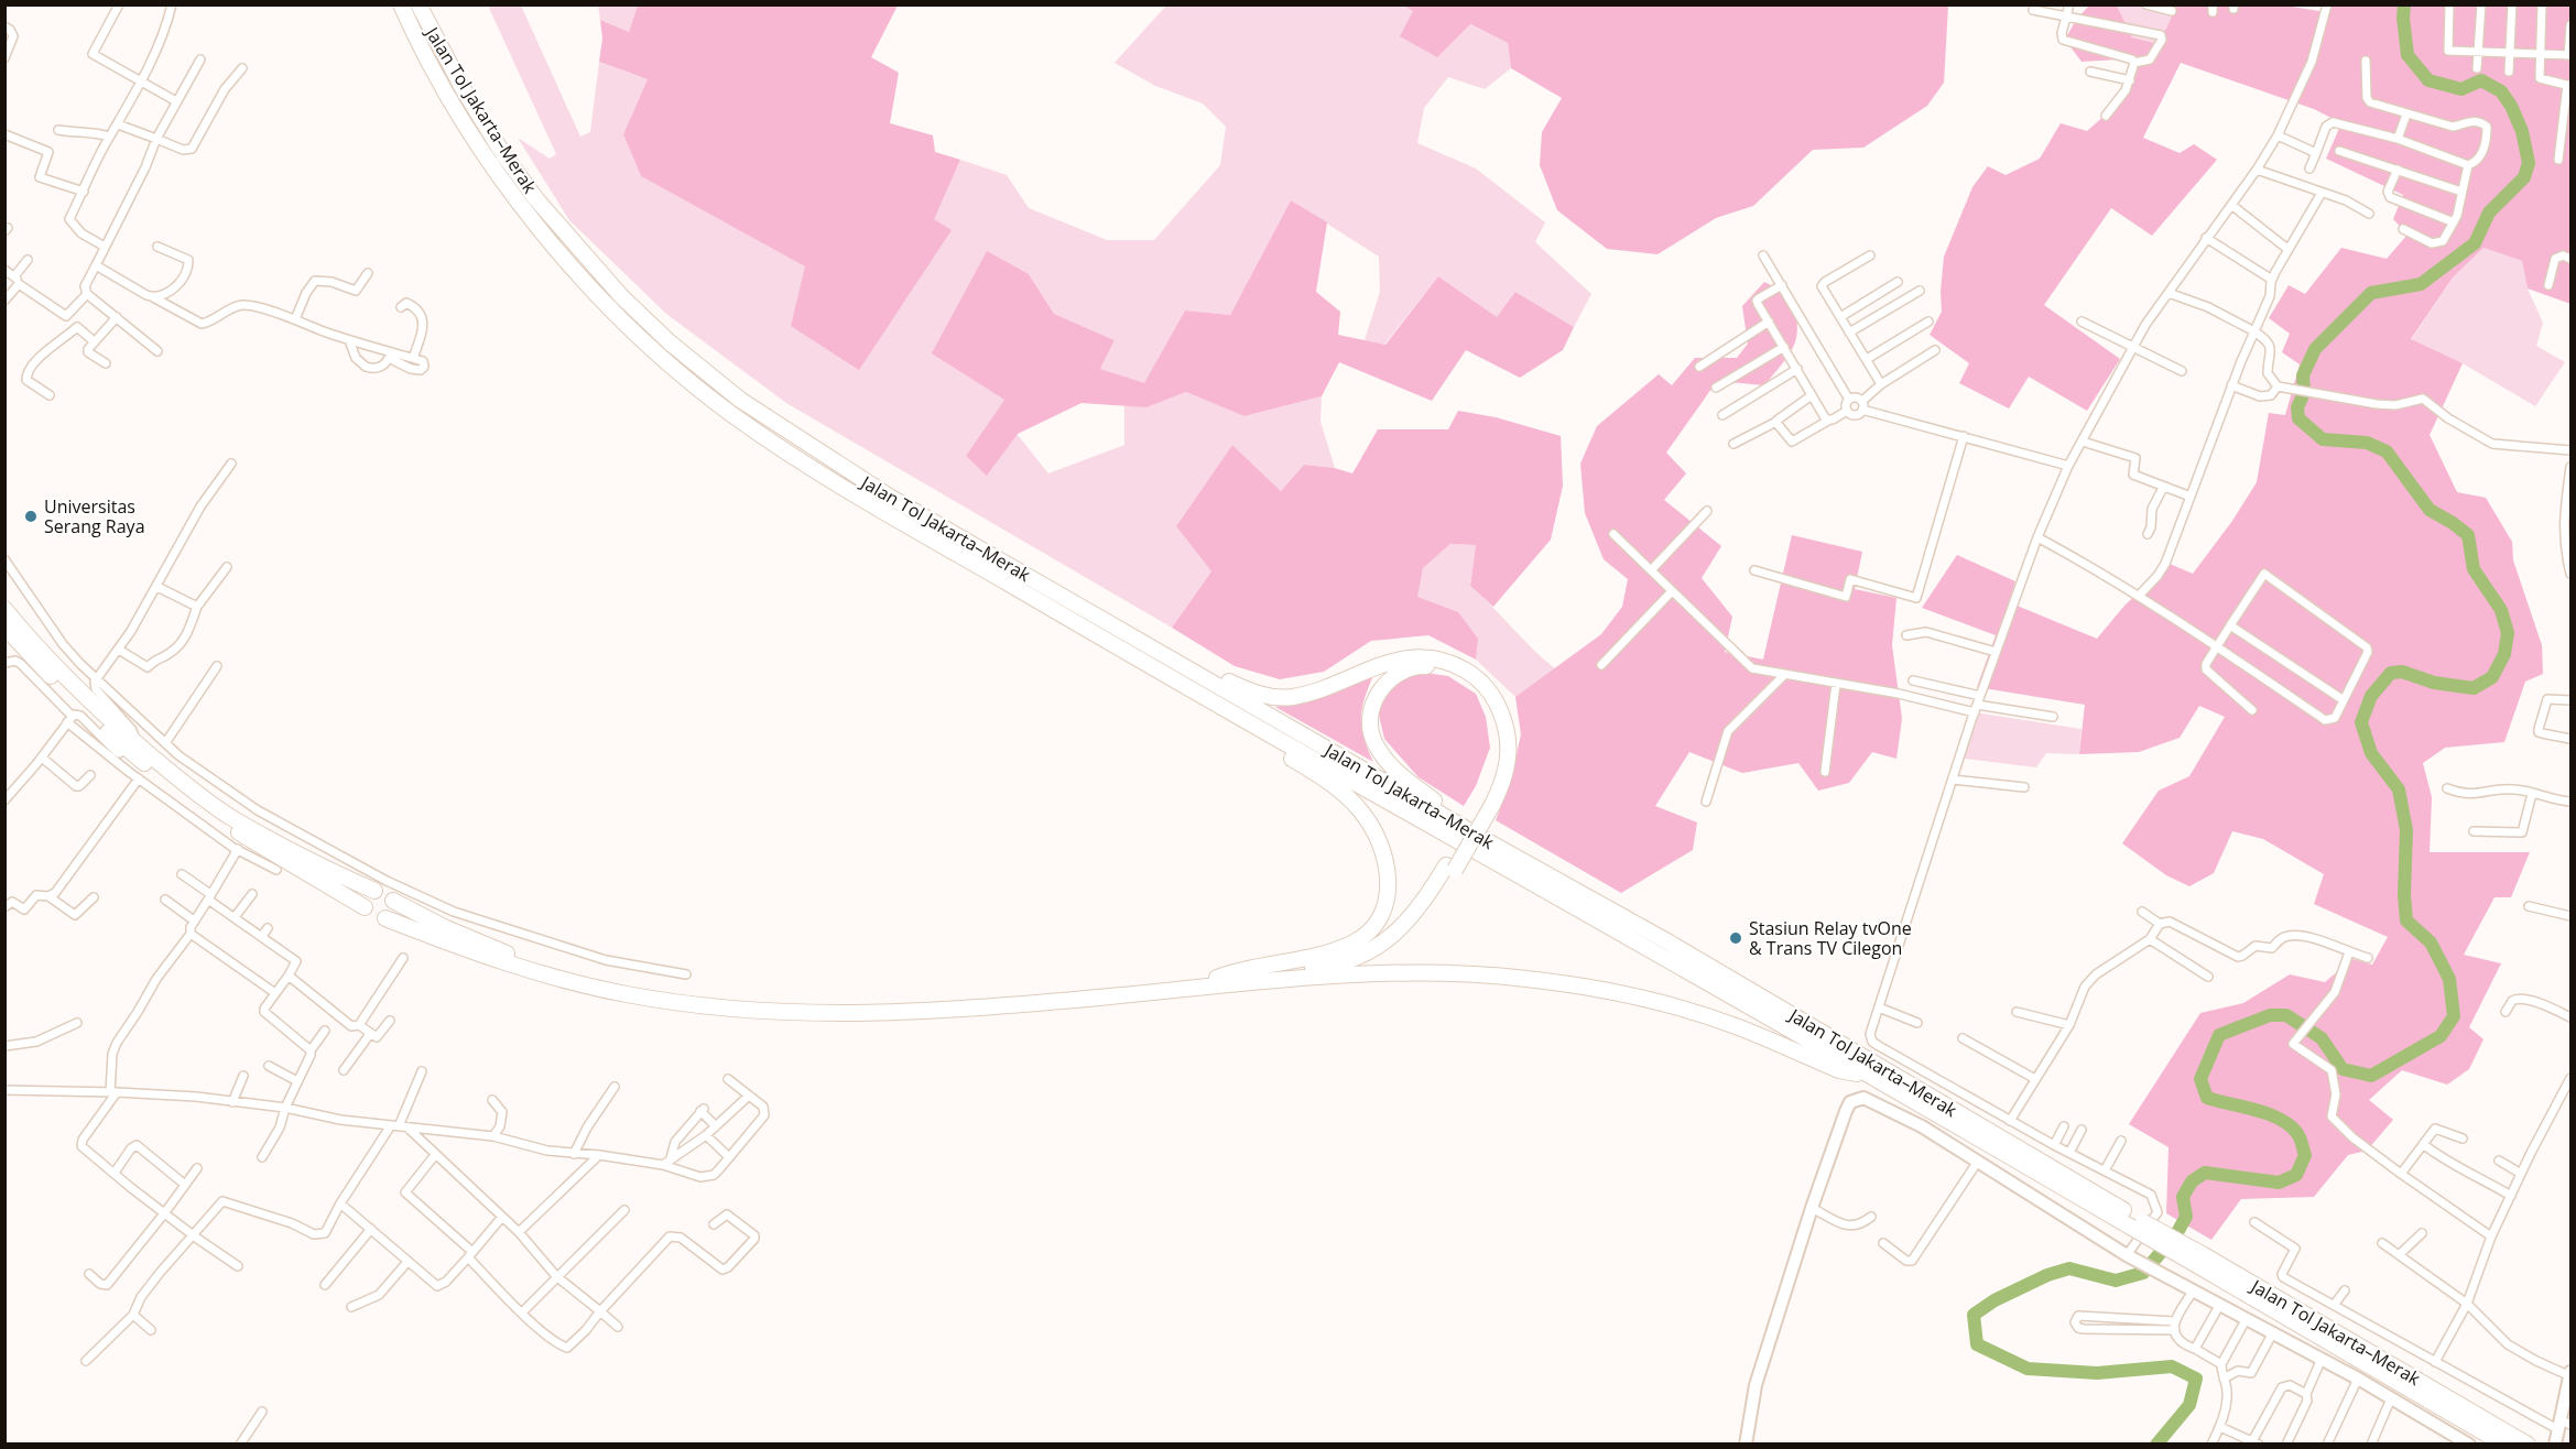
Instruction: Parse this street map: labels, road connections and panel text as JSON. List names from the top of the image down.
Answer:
{
  "streets": {
    "highway": ["Jalan Tol Jakarta–Merak"]
  },
  "places": ["Universitas Serang Raya", "Stasiun Relay tvOne & Trans TV Cilegon"]
}
